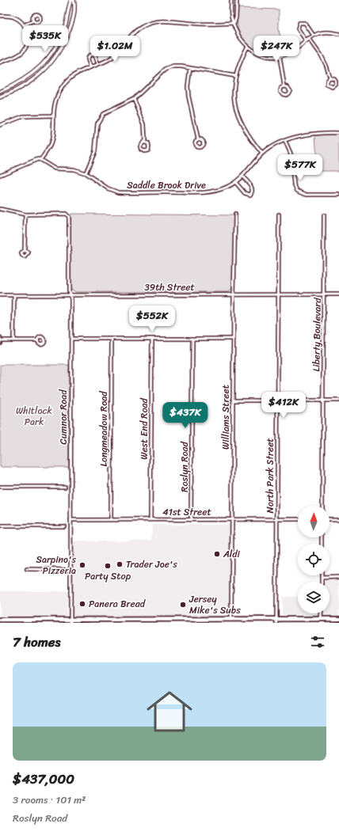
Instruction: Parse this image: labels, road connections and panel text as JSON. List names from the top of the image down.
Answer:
{
  "streets": {
    "street": [
      "Saddle Brook Drive",
      "39th Street",
      "Liberty Boulevard",
      "Cumnor Road",
      "Williams Street",
      "Longmeadow Road",
      "West End Road",
      "Roslyn Road",
      "North Park Street",
      "41st Street"
    ]
  },
  "crossings": [
    ["39th Street", "Liberty Boulevard"],
    ["39th Street", "Cumnor Road"],
    ["39th Street", "Williams Street"],
    ["39th Street", "North Park Street"],
    ["Cumnor Road", "41st Street"],
    ["Williams Street", "41st Street"],
    ["Longmeadow Road", "41st Street"],
    ["West End Road", "41st Street"],
    ["Roslyn Road", "41st Street"],
    ["North Park Street", "41st Street"]
  ],
  "parks": ["Whitlock Park"],
  "places": [
    "Aldi",
    "Trader Joe's",
    "Sarpino's Pizzeria",
    "Party Stop",
    "Panera Bread",
    "Jersey Mike's Subs"
  ],
  "north": "top",
  "page": {
    "price": [
      "$535K",
      "$1.02M",
      "$247K",
      "$577K",
      "$552K",
      "$412K",
      "$437K"
    ],
    "heading": "7 homes",
    "list": [
      {
        "name": "$437,000",
        "note": "3 rooms · 101 m² · Roslyn Road"
      }
    ]
  }
}
